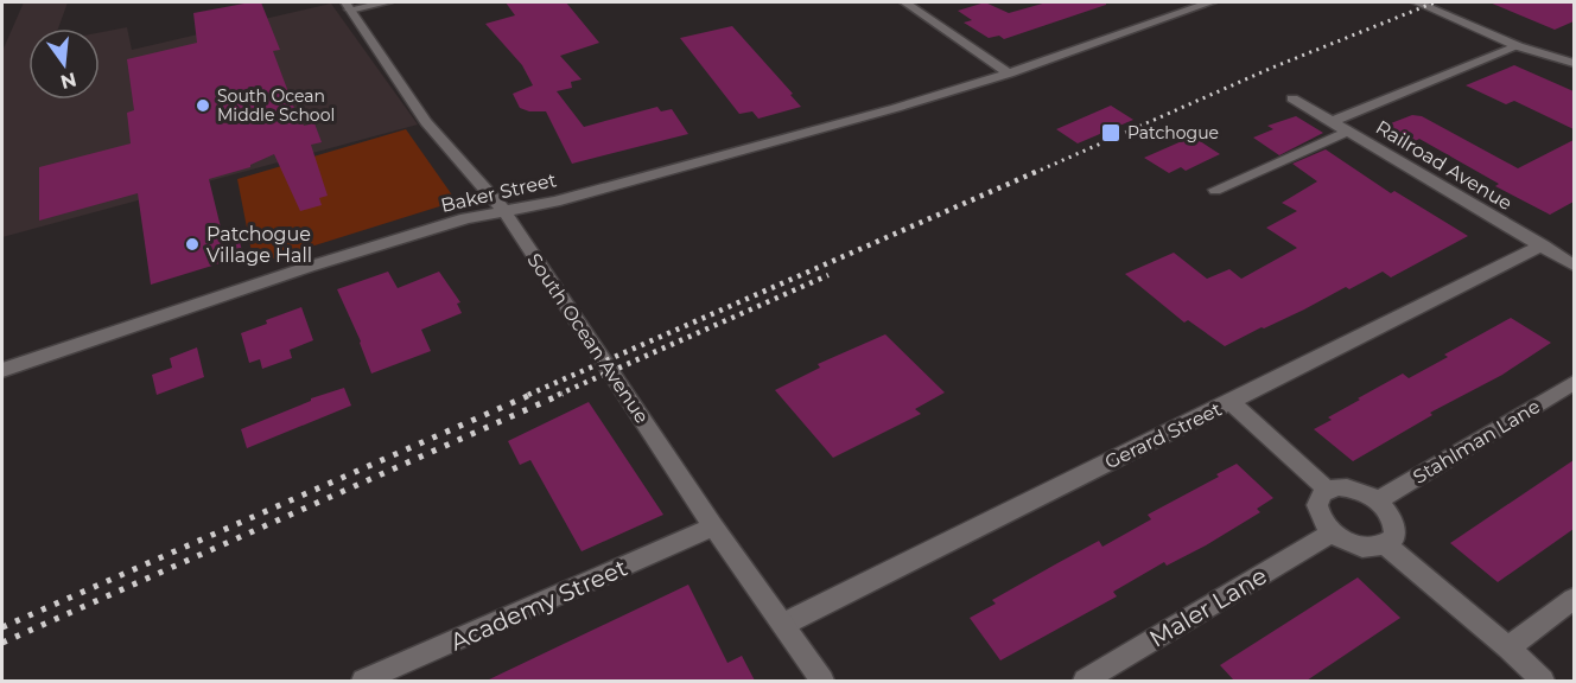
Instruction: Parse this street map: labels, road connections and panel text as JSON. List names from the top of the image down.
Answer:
{
  "streets": {
    "street": [
      "Railroad Avenue",
      "Baker Street",
      "South Ocean Avenue",
      "Gerard Street",
      "Stahlman Lane",
      "Academy Street",
      "Maler Lane"
    ]
  },
  "crossings": [
    ["Railroad Avenue", "Gerard Street"],
    ["Baker Street", "South Ocean Avenue"],
    ["South Ocean Avenue", "Gerard Street"],
    ["South Ocean Avenue", "Academy Street"],
    ["Stahlman Lane", "Maler Lane"]
  ],
  "places": {
    "other": ["South Ocean Middle School", "Patchogue Village Hall"],
    "transit": ["Patchogue"]
  },
  "north": "bottom"
}
